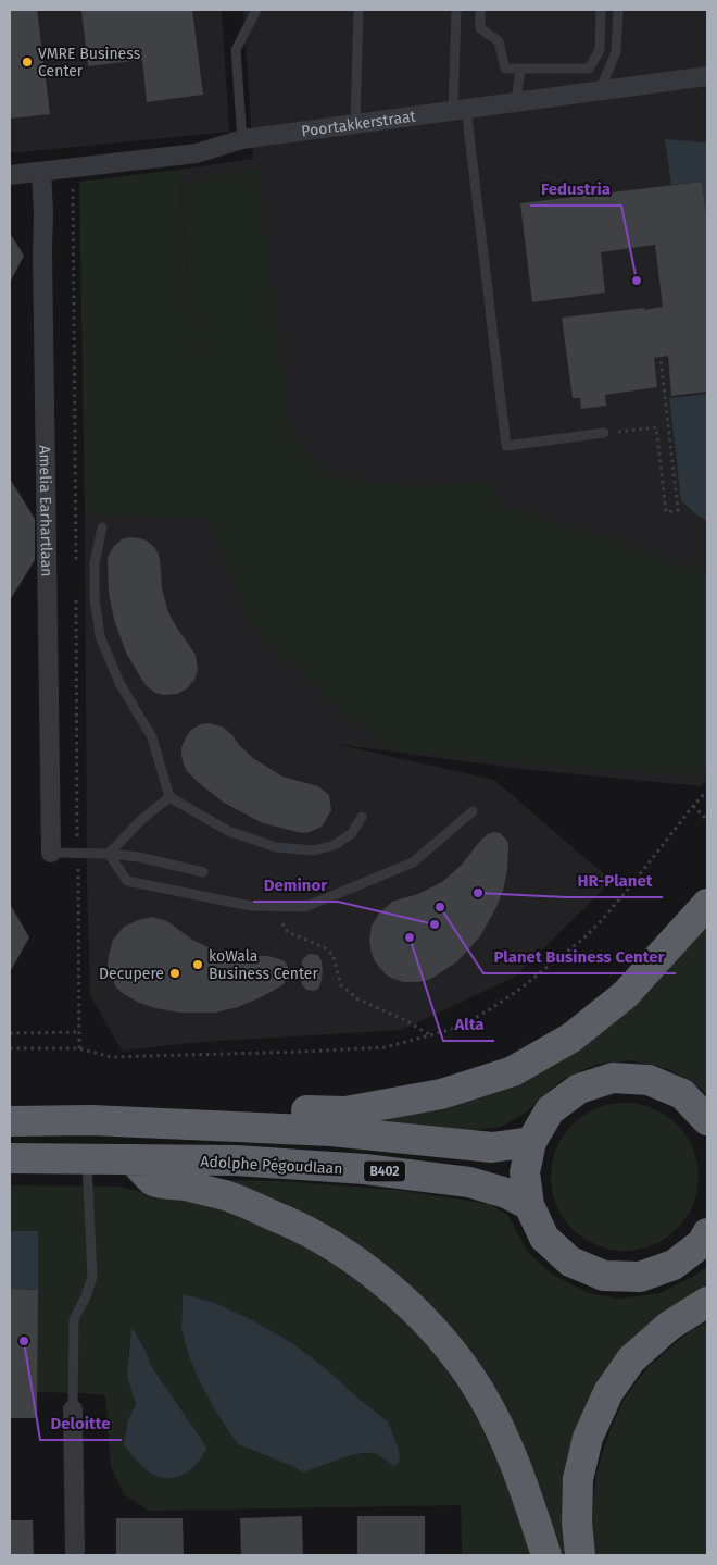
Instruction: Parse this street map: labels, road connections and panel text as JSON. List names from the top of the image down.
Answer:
{
  "streets": {
    "highway": ["Adolphe Pégoudlaan", "B402"],
    "street": ["Poortakkerstraat", "Amelia Earhartlaan"]
  },
  "crossings": [
    ["Poortakkerstraat", "Amelia Earhartlaan"]
  ],
  "places": [
    "VMRE Business Center",
    "Fedustria",
    "HR-Planet",
    "Planet Business Center",
    "Deminor",
    "Alta",
    "koWala Business Center",
    "Decupere",
    "Deloitte"
  ]
}
